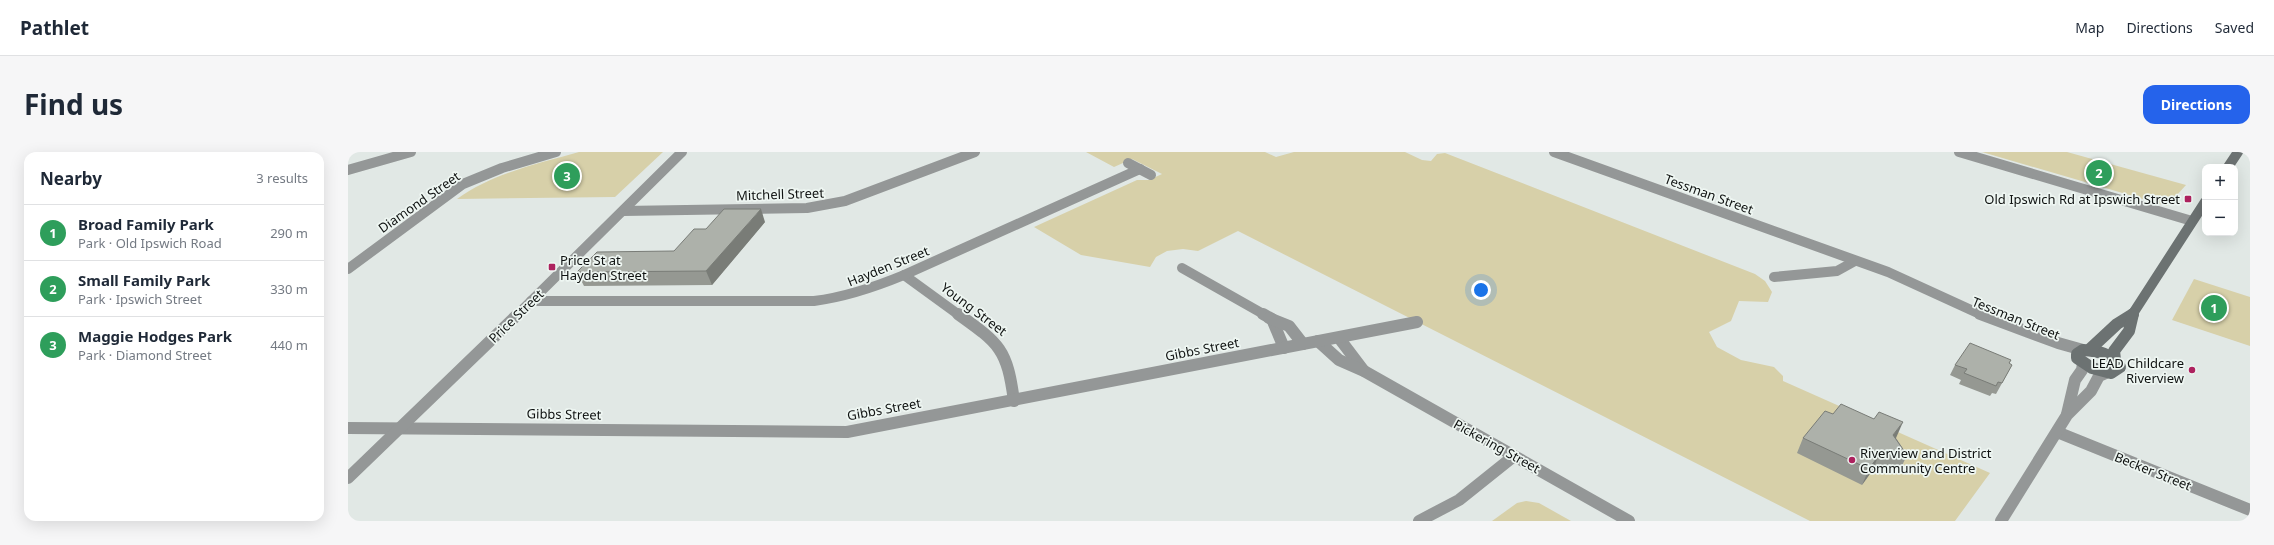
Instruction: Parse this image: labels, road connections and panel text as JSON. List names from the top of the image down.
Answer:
{
  "streets": {
    "street": [
      "Mitchell Street",
      "Tessman Street",
      "Diamond Street",
      "Hayden Street",
      "Young Street",
      "Price Street",
      "Gibbs Street",
      "Pickering Street",
      "Becker Street"
    ]
  },
  "crossings": [
    ["Mitchell Street", "Price Street"],
    ["Hayden Street", "Young Street"],
    ["Hayden Street", "Price Street"],
    ["Young Street", "Gibbs Street"],
    ["Price Street", "Gibbs Street"],
    ["Gibbs Street", "Pickering Street"]
  ],
  "places": {
    "transit": ["Old Ipswich Rd at Ipswich Street", "Price St at Hayden Street"],
    "other": ["LEAD Childcare Riverview", "Riverview and District Community Centre"]
  },
  "page": {
    "header": "Pathlet",
    "nav": ["Map", "Directions", "Saved"],
    "title": "Find us",
    "buttons": "Directions",
    "heading": ["Nearby", "3 results"],
    "pins": ["2", "3", "1"],
    "map_buttons": ["+", "−"],
    "list": [
      {
        "mark": "1",
        "name": "Broad Family Park",
        "note": "Park · Old Ipswich Road",
        "value": "290 m"
      },
      {
        "mark": "2",
        "name": "Small Family Park",
        "note": "Park · Ipswich Street",
        "value": "330 m"
      },
      {
        "mark": "3",
        "name": "Maggie Hodges Park",
        "note": "Park · Diamond Street",
        "value": "440 m"
      }
    ]
  }
}
